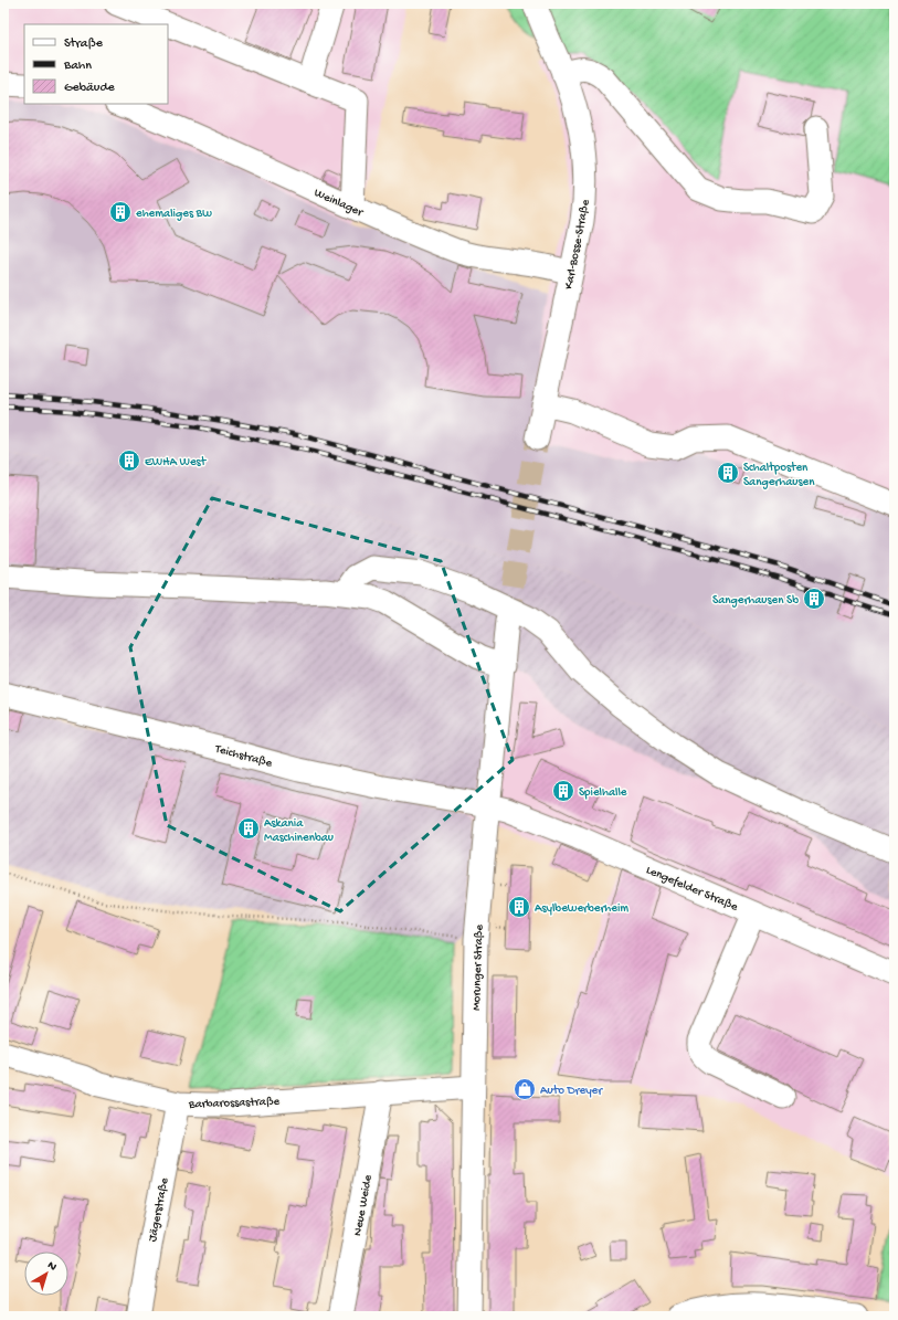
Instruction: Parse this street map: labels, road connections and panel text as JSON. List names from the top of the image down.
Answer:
{
  "streets": {
    "street": [
      "Weinlager",
      "Karl-Bosse-Straße",
      "Teichstraße",
      "Lengefelder Straße",
      "Morunger Straße",
      "Barbarossastraße",
      "Neue Weide",
      "Jägerstraße"
    ]
  },
  "crossings": [
    ["Weinlager", "Karl-Bosse-Straße"],
    ["Teichstraße", "Lengefelder Straße"],
    ["Teichstraße", "Morunger Straße"],
    ["Lengefelder Straße", "Morunger Straße"],
    ["Morunger Straße", "Barbarossastraße"],
    ["Barbarossastraße", "Neue Weide"],
    ["Barbarossastraße", "Jägerstraße"]
  ],
  "places": {
    "building": [
      "ehemaliges Bw",
      "EWHA West",
      "Schaltposten Sangerhausen",
      "Sangerhausen Sb",
      "Spielhalle",
      "Askania Maschinenbau",
      "Asylbewerberheim"
    ],
    "shop": ["Auto Dreyer"]
  },
  "legend": ["Straße", "Bahn", "Gebäude"],
  "north": "top right"
}
